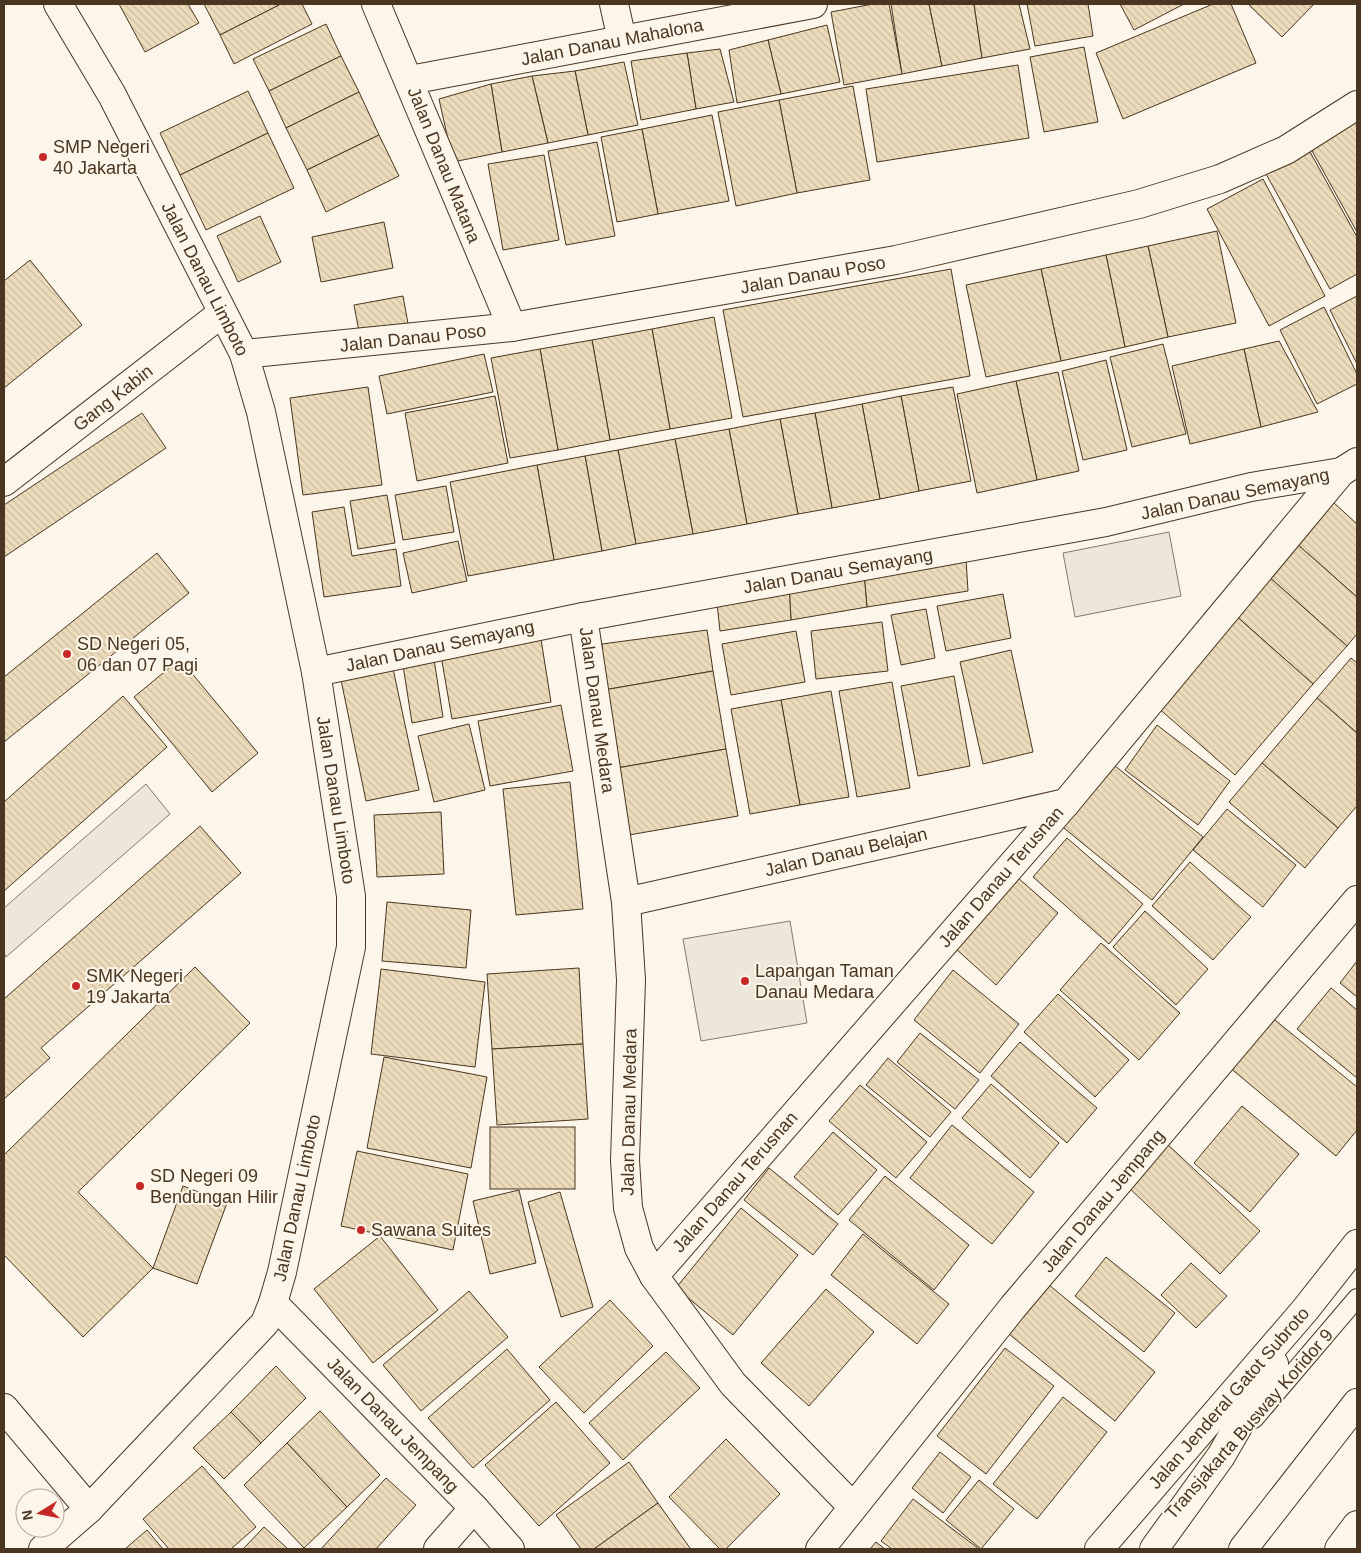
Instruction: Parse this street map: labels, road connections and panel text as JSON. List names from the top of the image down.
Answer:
{
  "streets": {
    "main road": [
      "Jalan Danau Mahalona",
      "Jalan Danau Matana",
      "Jalan Danau Poso",
      "Jalan Danau Limboto",
      "Gang Kabin",
      "Jalan Danau Semayang",
      "Jalan Danau Medara",
      "Jalan Danau Belajan",
      "Jalan Danau Terusnan",
      "Jalan Danau Jempang",
      "Jalan Jenderal Gatot Subroto"
    ],
    "lane": ["Transjakarta Busway Koridor 9"]
  },
  "crossings": [
    ["Jalan Danau Mahalona", "Jalan Danau Matana"],
    ["Jalan Danau Matana", "Jalan Danau Poso"],
    ["Jalan Danau Poso", "Jalan Danau Limboto"],
    ["Jalan Danau Limboto", "Gang Kabin"],
    ["Jalan Danau Limboto", "Jalan Danau Semayang"],
    ["Jalan Danau Limboto", "Jalan Danau Jempang"],
    ["Jalan Danau Semayang", "Jalan Danau Medara"],
    ["Jalan Danau Semayang", "Jalan Danau Terusnan"],
    ["Jalan Danau Medara", "Jalan Danau Belajan"],
    ["Jalan Danau Medara", "Jalan Danau Terusnan"],
    ["Jalan Danau Medara", "Jalan Danau Jempang"],
    ["Jalan Danau Belajan", "Jalan Danau Terusnan"]
  ],
  "places": [
    "SMP Negeri 40 Jakarta",
    "SD Negeri 05, 06 dan 07 Pagi",
    "Lapangan Taman Danau Medara",
    "SMK Negeri 19 Jakarta",
    "SD Negeri 09 Bendungan Hilir",
    "Sawana Suites"
  ],
  "north": "left"
}
